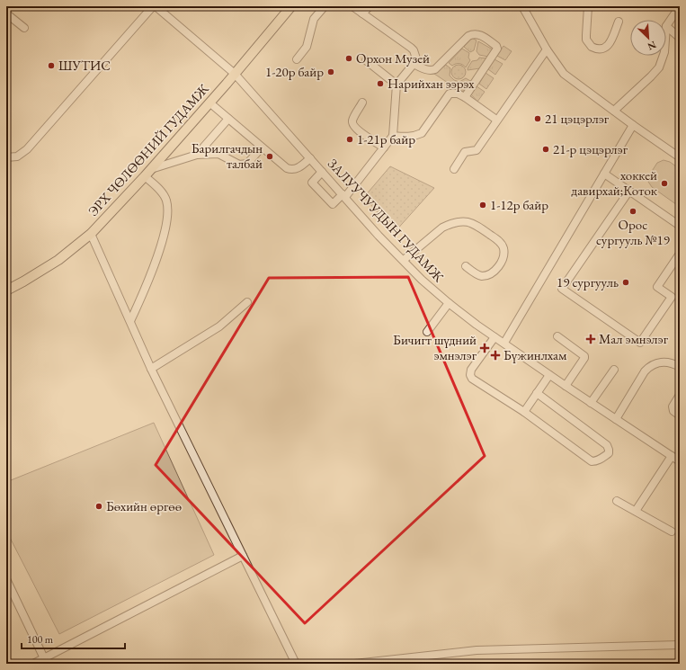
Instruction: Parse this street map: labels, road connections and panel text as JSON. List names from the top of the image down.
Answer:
{
  "streets": {
    "main road": ["ЭРХ ЧӨЛӨӨНИЙ ГУДАМЖ"],
    "street": ["ЗАЛУУЧУУДЫН ГУДАМЖ"]
  },
  "crossings": [
    ["ЭРХ ЧӨЛӨӨНИЙ ГУДАМЖ", "ЗАЛУУЧУУДЫН ГУДАМЖ"]
  ],
  "places": {
    "other": [
      "Орхон Myзей",
      "ШУТИС",
      "1-20р байр",
      "Нарийхан ээрэх",
      "21 цэцэрлэг",
      "1-21р байр",
      "21-р цэцэрлэг",
      "Барилгачдын талбай",
      "хоккей давирхай;Коток",
      "1-12р байр",
      "Орос сургууль №19",
      "19 сургууль",
      "Бөхийн өргөө"
    ],
    "health": ["Мал эмнэлэг", "Бичигт шүдний эмнэлэг", "Бүжинлхам"]
  },
  "scale_bar": "100 m",
  "north": "bottom right"
}
